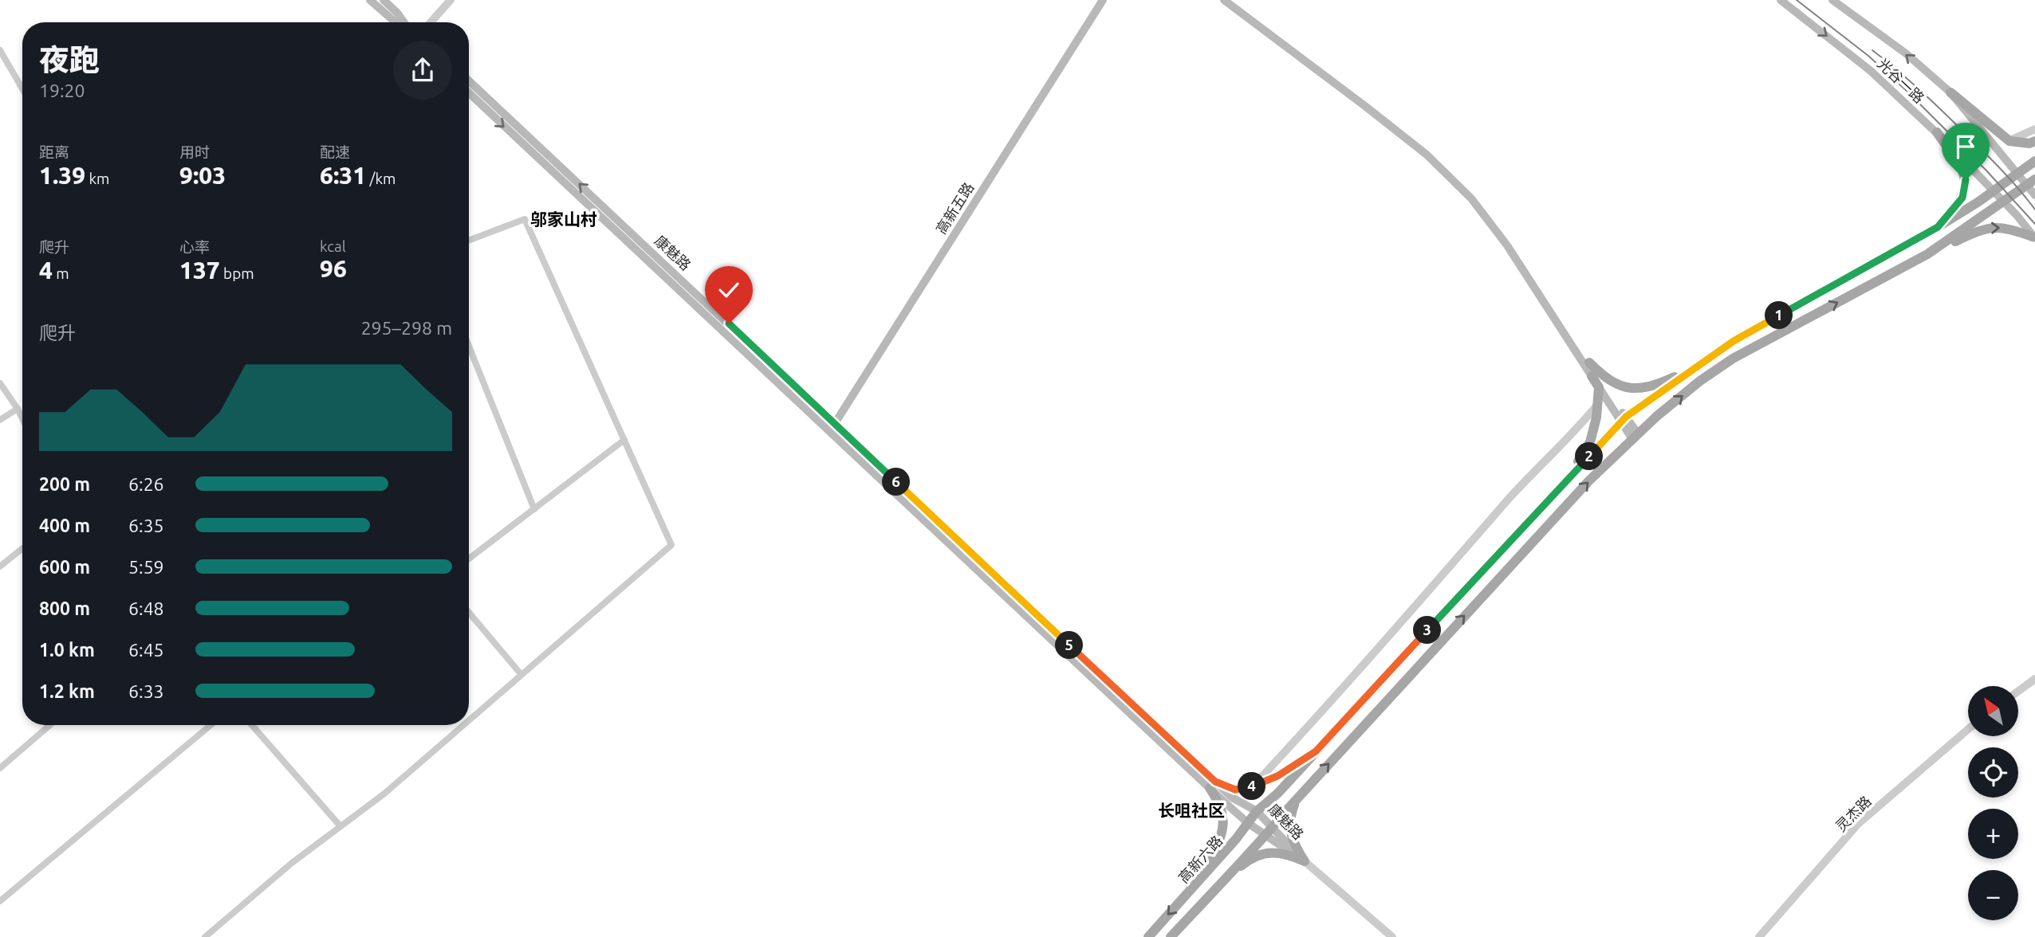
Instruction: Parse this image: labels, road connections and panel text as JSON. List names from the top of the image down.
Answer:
{
  "streets": {
    "main road": [
      "光谷一路",
      "高新五路",
      "康魅路",
      "高新六路"
    ],
    "street": ["灵杰路"]
  },
  "crossings": [
    ["光谷一路", "高新六路"],
    ["高新五路", "康魅路"],
    ["康魅路", "高新六路"]
  ],
  "districts": ["邬家山村", "长咀社区"],
  "north": "top left",
  "page": {
    "heading": ["夜跑", "19:20"],
    "stats": [
      ["距离", "1.39 km"],
      ["用时", "9:03"],
      ["配速", "6:31 /km"],
      ["爬升", "4 m"],
      ["心率", "137 bpm"],
      ["kcal", "96"]
    ],
    "pins": [
      "1",
      "2",
      "6",
      "3",
      "5",
      "4"
    ],
    "chart": ["爬升", "295–298 m"],
    "list": [
      {
        "name": "200 m",
        "note": "6:26"
      },
      {
        "name": "400 m",
        "note": "6:35"
      },
      {
        "name": "600 m",
        "note": "5:59"
      },
      {
        "name": "800 m",
        "note": "6:48"
      },
      {
        "name": "1.0 km",
        "note": "6:45"
      },
      {
        "name": "1.2 km",
        "note": "6:33"
      }
    ],
    "map_buttons": ["+", "−"]
  }
}
